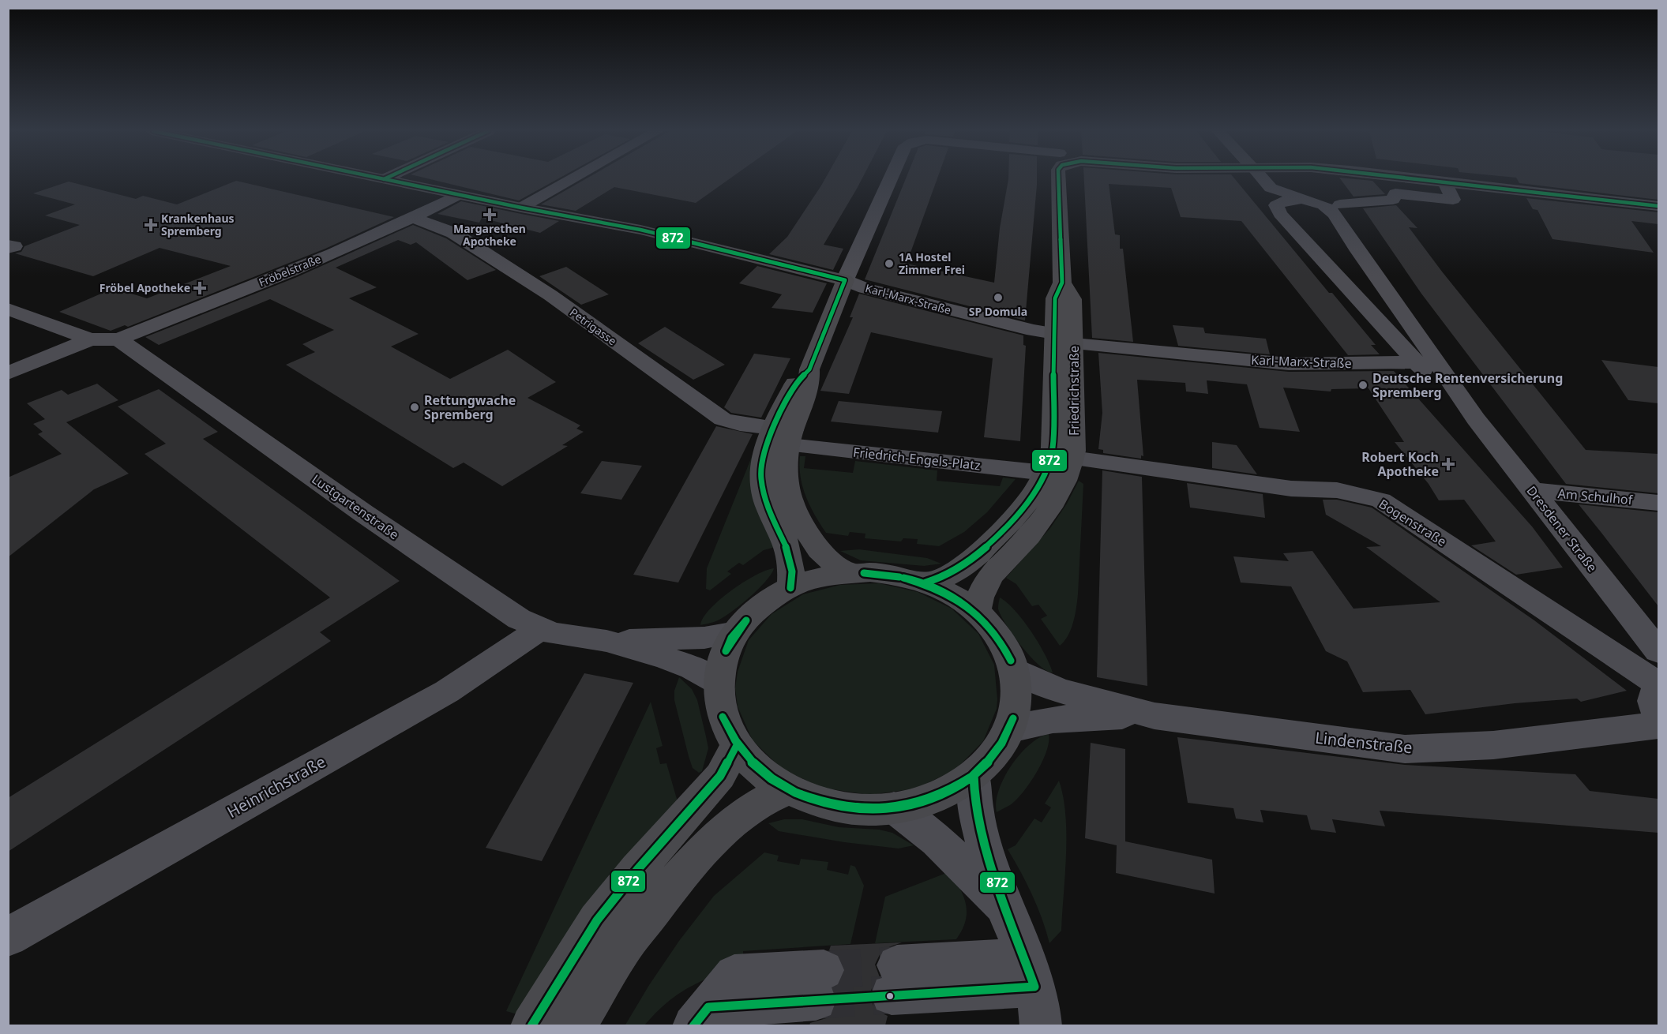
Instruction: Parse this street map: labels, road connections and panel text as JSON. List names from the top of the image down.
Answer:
{
  "streets": {
    "main road": ["Karl-Marx-Straße", "Friedrichstraße"],
    "street": [
      "Fröbelstraße",
      "Petrigasse",
      "Friedrich-Engels-Platz",
      "Am Schulhof",
      "Lustgartenstraße",
      "Bogenstraße",
      "Dresdener Straße",
      "Lindenstraße",
      "Heinrichstraße"
    ]
  },
  "crossings": [
    ["Fröbelstraße", "Karl-Marx-Straße"],
    ["Fröbelstraße", "Petrigasse"],
    ["Fröbelstraße", "Lustgartenstraße"],
    ["Karl-Marx-Straße", "Friedrichstraße"],
    ["Karl-Marx-Straße", "Dresdener Straße"],
    ["Petrigasse", "Friedrich-Engels-Platz"],
    ["Friedrichstraße", "Friedrich-Engels-Platz"],
    ["Friedrichstraße", "Bogenstraße"],
    ["Am Schulhof", "Dresdener Straße"],
    ["Lustgartenstraße", "Heinrichstraße"]
  ],
  "places": {
    "health": [
      "Margarethen Apotheke",
      "Krankenhaus Spremberg",
      "Fröbel Apotheke",
      "Robert Koch Apotheke"
    ],
    "other": [
      "1A Hostel Zimmer Frei",
      "SP Domula",
      "Deutsche Rentenversicherung Spremberg",
      "Rettungwache Spremberg"
    ]
  },
  "lines": ["transit line 872"]
}
